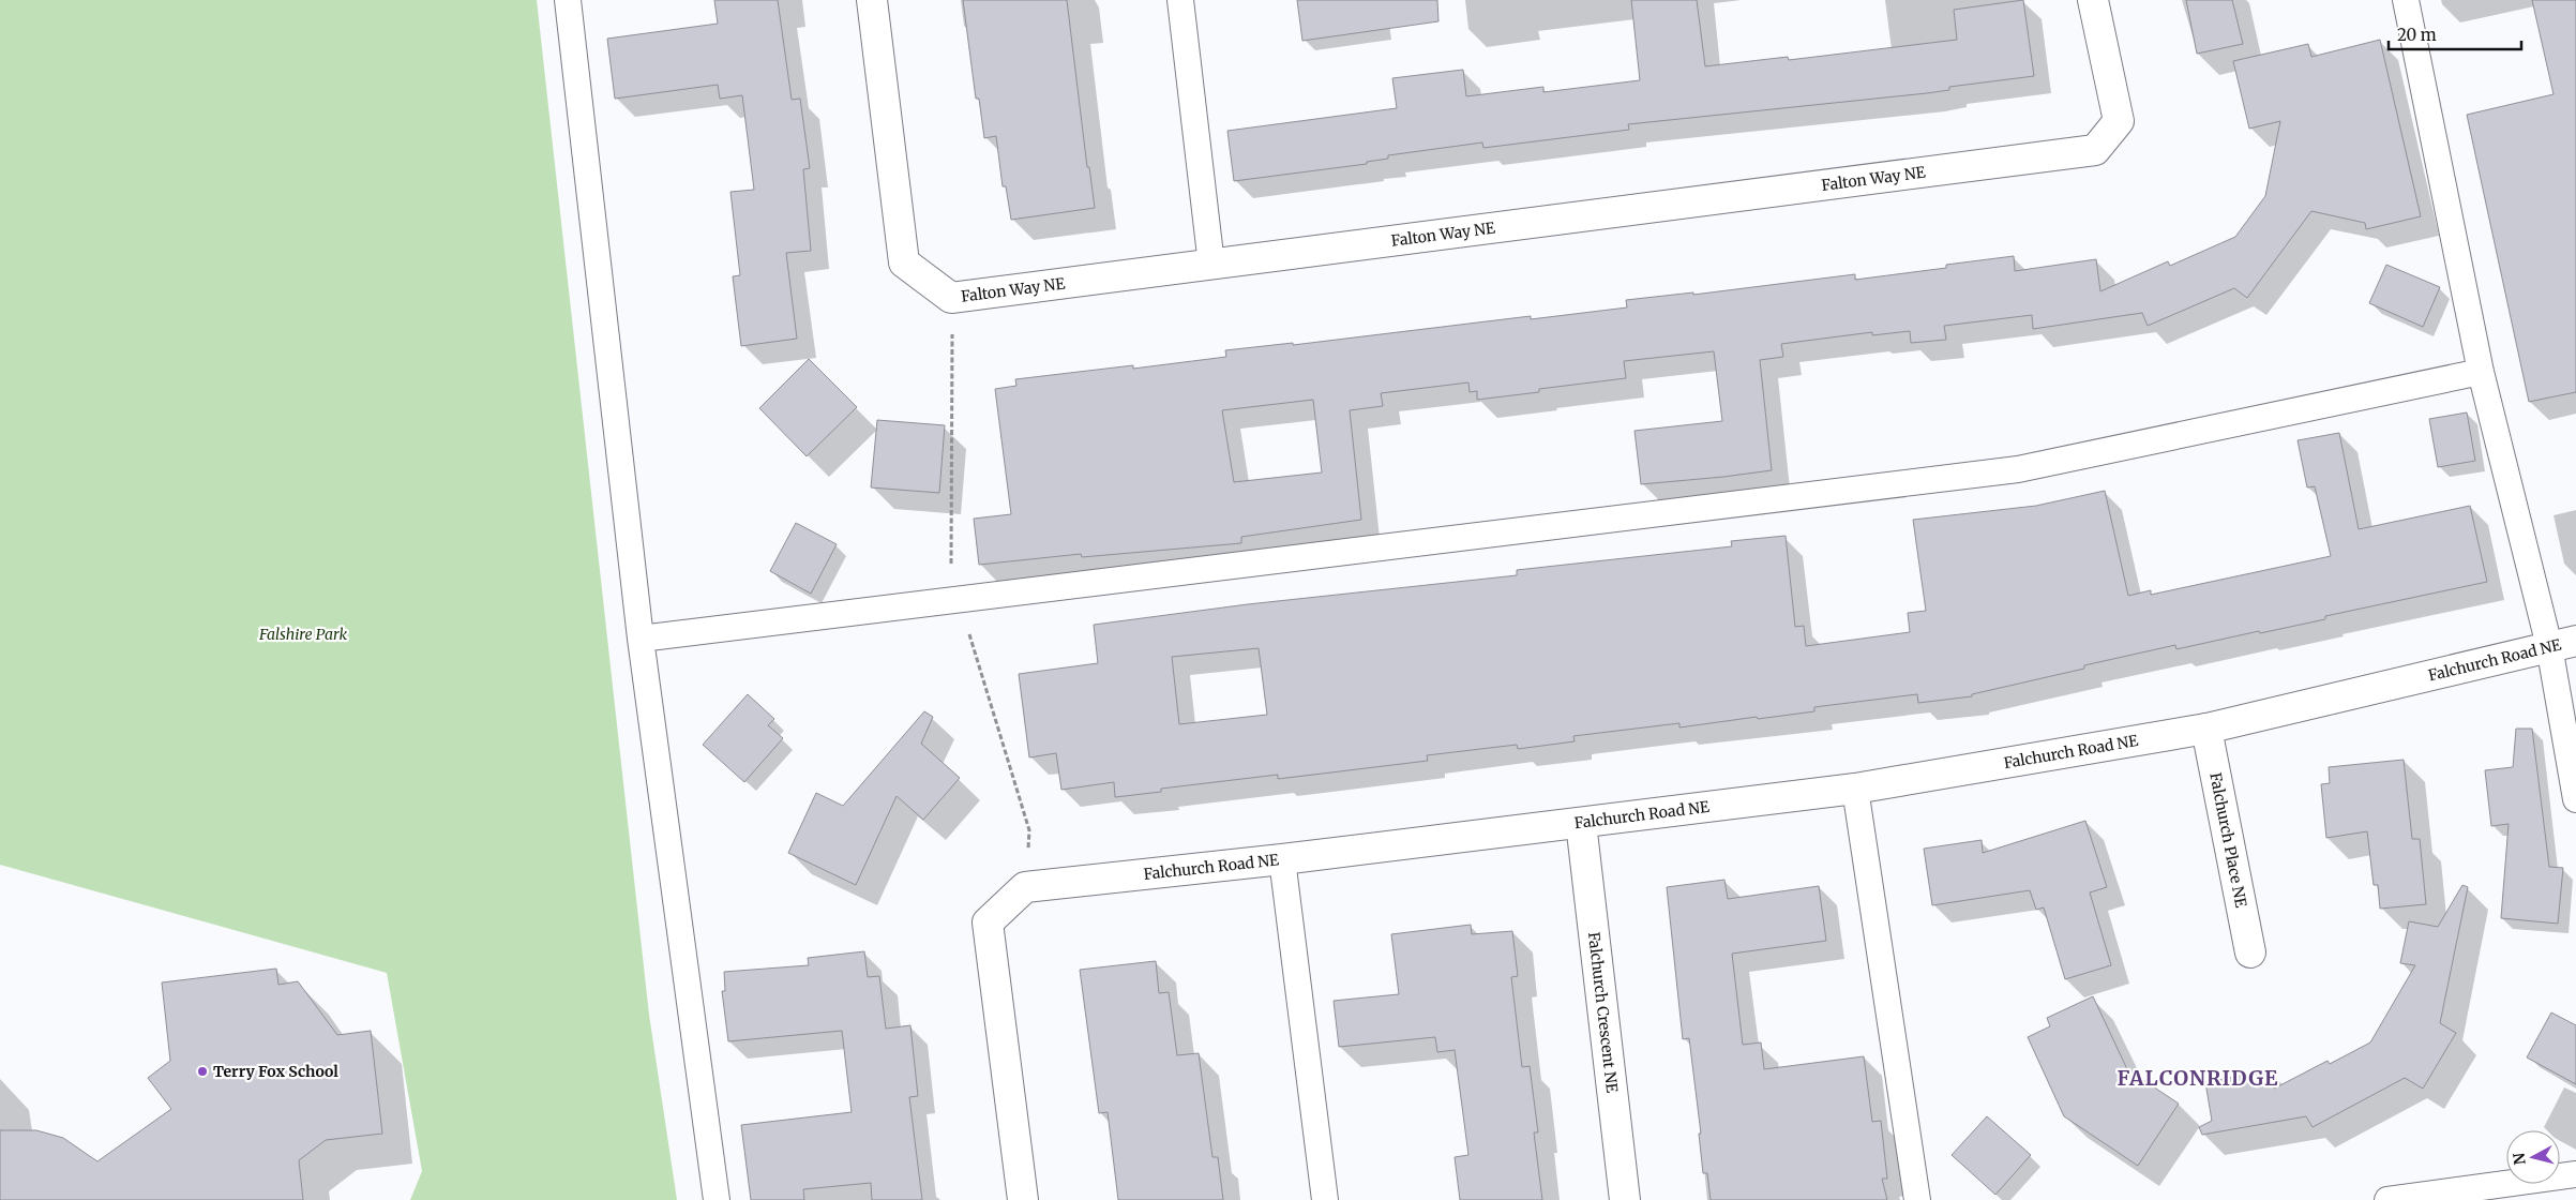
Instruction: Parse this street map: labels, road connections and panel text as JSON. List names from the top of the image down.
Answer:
{
  "streets": {
    "street": [
      "Falton Way NE",
      "Falchurch Road NE",
      "Falchurch Place NE",
      "Falchurch Crescent NE"
    ]
  },
  "crossings": [
    ["Falchurch Road NE", "Falchurch Place NE"],
    ["Falchurch Road NE", "Falchurch Crescent NE"]
  ],
  "districts": ["FALCONRIDGE"],
  "parks": ["Falshire Park"],
  "places": ["Terry Fox School"],
  "scale_bar": "20 m",
  "north": "left"
}
